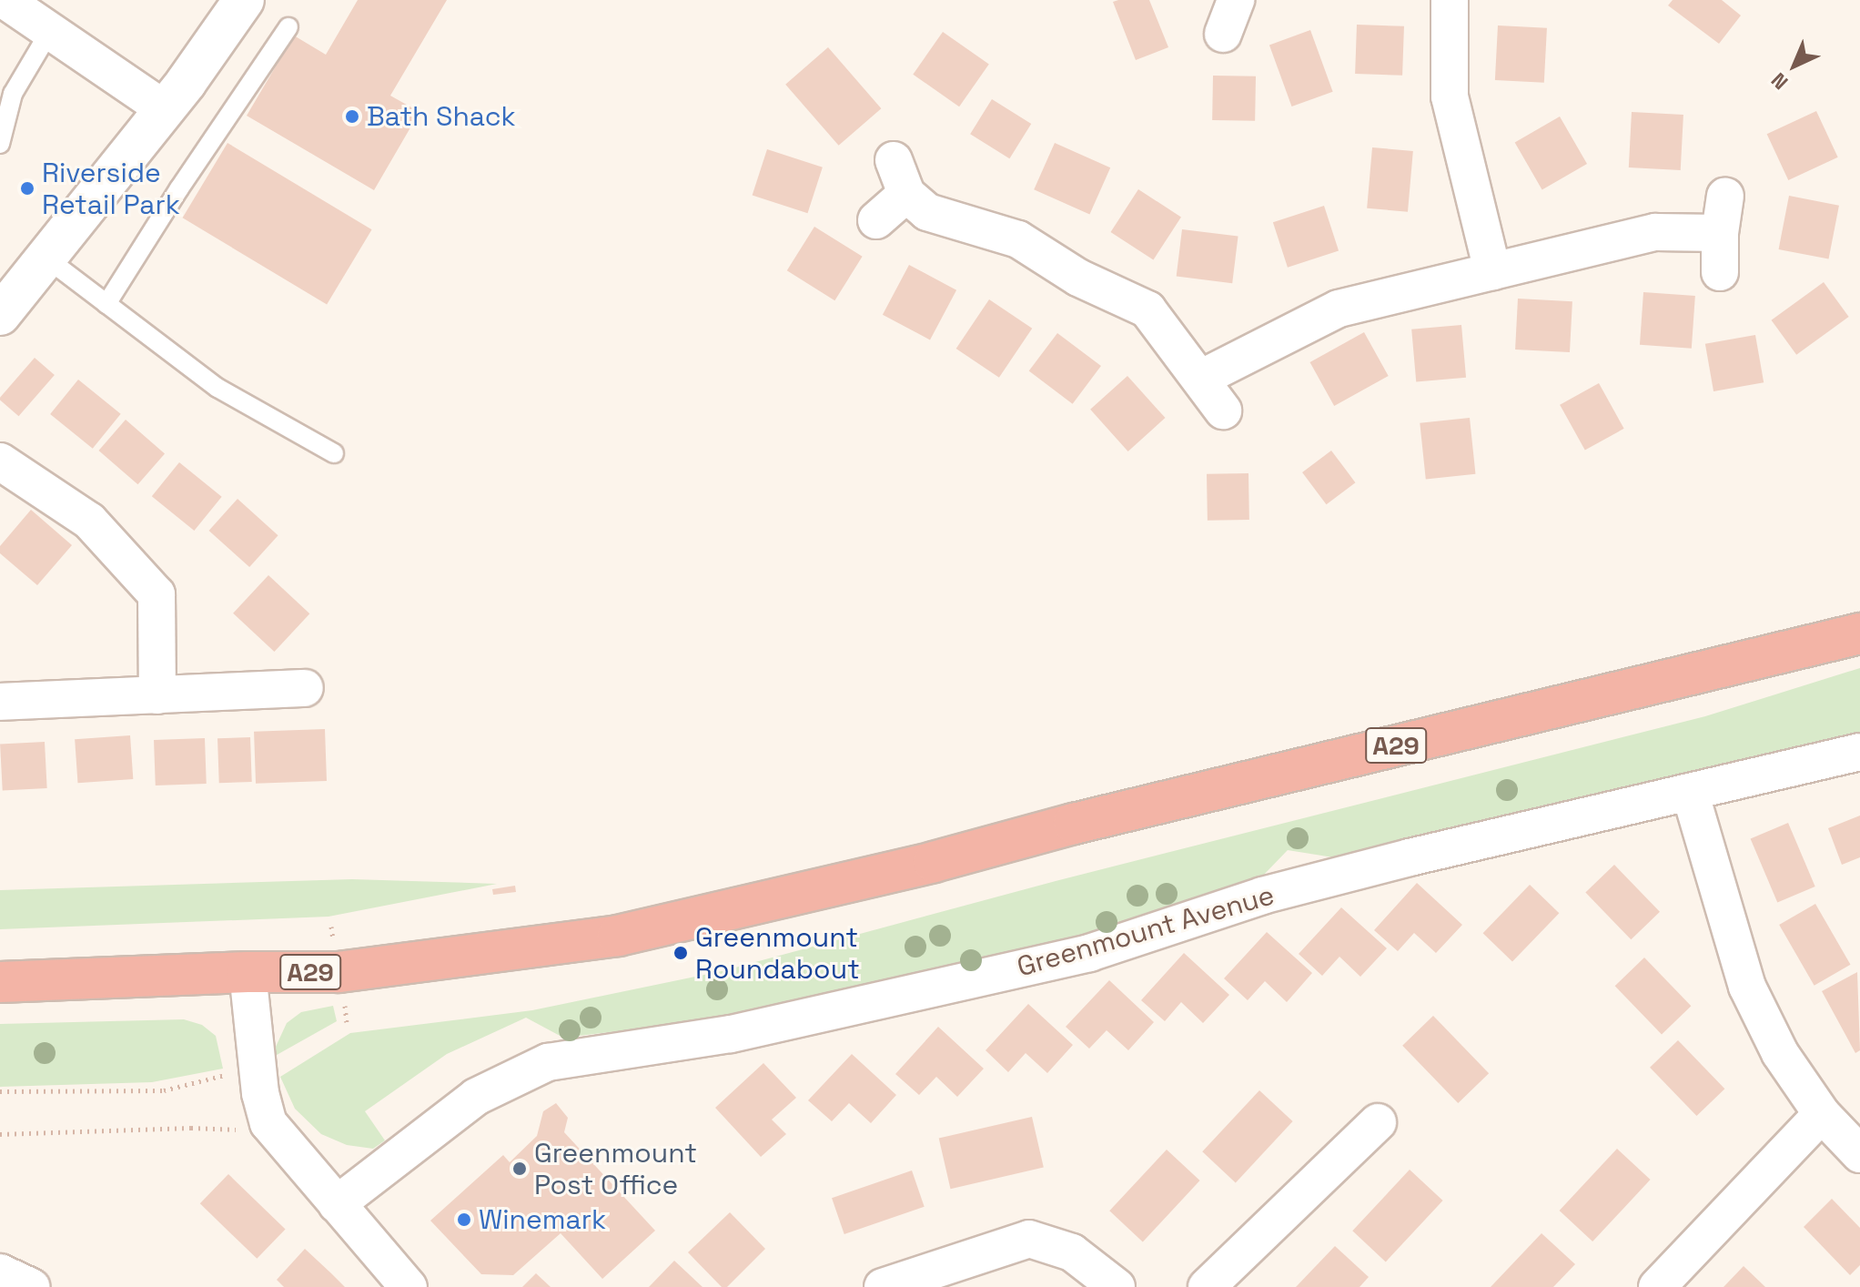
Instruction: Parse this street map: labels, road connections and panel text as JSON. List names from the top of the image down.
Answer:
{
  "streets": {
    "highway": ["A29"],
    "street": ["Greenmount Avenue"]
  },
  "places": [
    "Bath Shack",
    "Riverside Retail Park",
    "Greenmount Roundabout",
    "Greenmount Post Office",
    "Winemark"
  ],
  "north": "bottom left"
}
